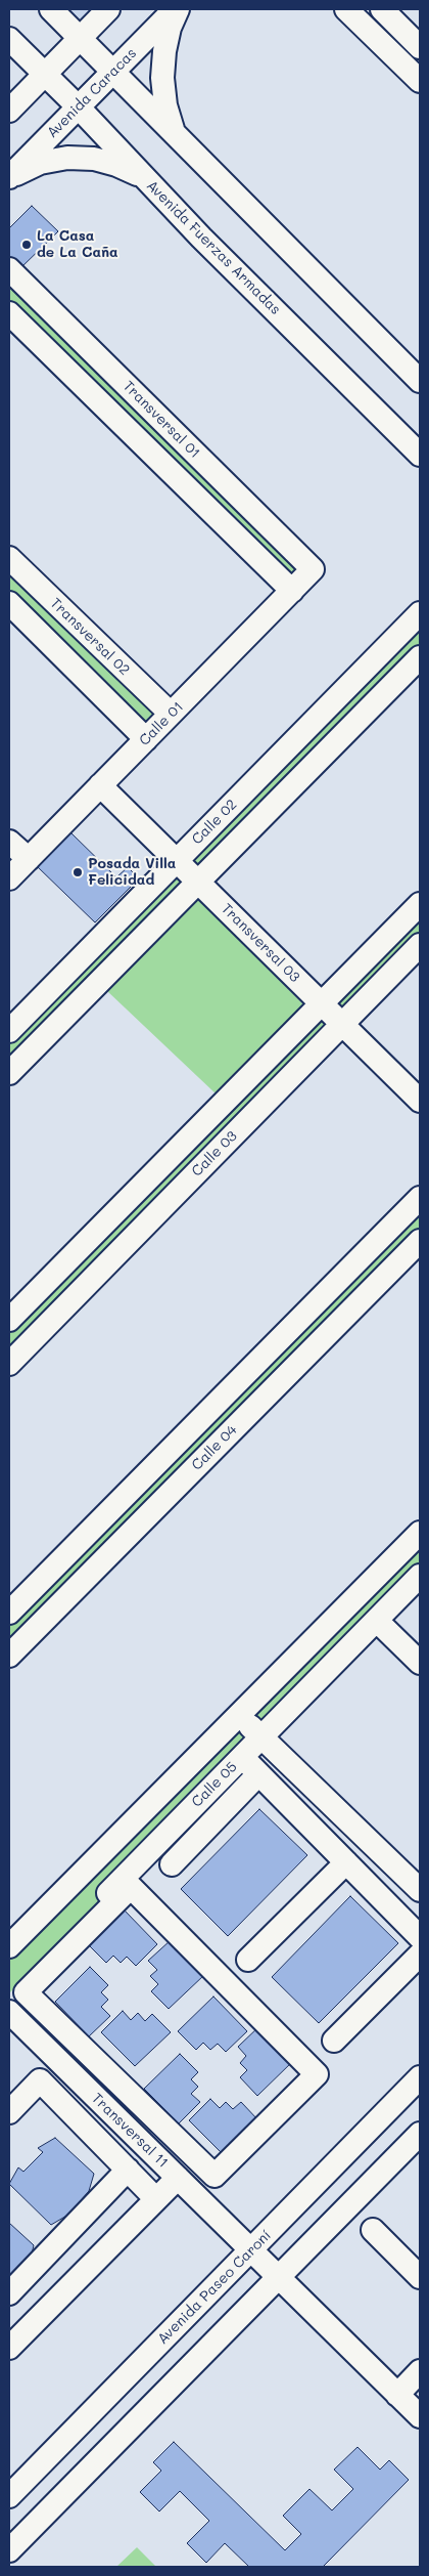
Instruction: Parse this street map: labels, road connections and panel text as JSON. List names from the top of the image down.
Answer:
{
  "streets": {
    "street": [
      "Avenida Caracas",
      "Avenida Fuerzas Armadas",
      "Transversal 01",
      "Transversal 02",
      "Calle 01",
      "Calle 02",
      "Transversal 03",
      "Calle 03",
      "Calle 04",
      "Calle 05",
      "Transversal 11",
      "Avenida Paseo Caroní"
    ]
  },
  "crossings": [
    ["Avenida Caracas", "Avenida Fuerzas Armadas"],
    ["Transversal 01", "Calle 01"],
    ["Transversal 02", "Calle 01"],
    ["Calle 01", "Transversal 03"],
    ["Calle 02", "Transversal 03"],
    ["Transversal 03", "Calle 03"],
    ["Transversal 11", "Avenida Paseo Caroní"]
  ],
  "places": ["La Casa de La Caña", "Posada Villa Felicidad"]
}
